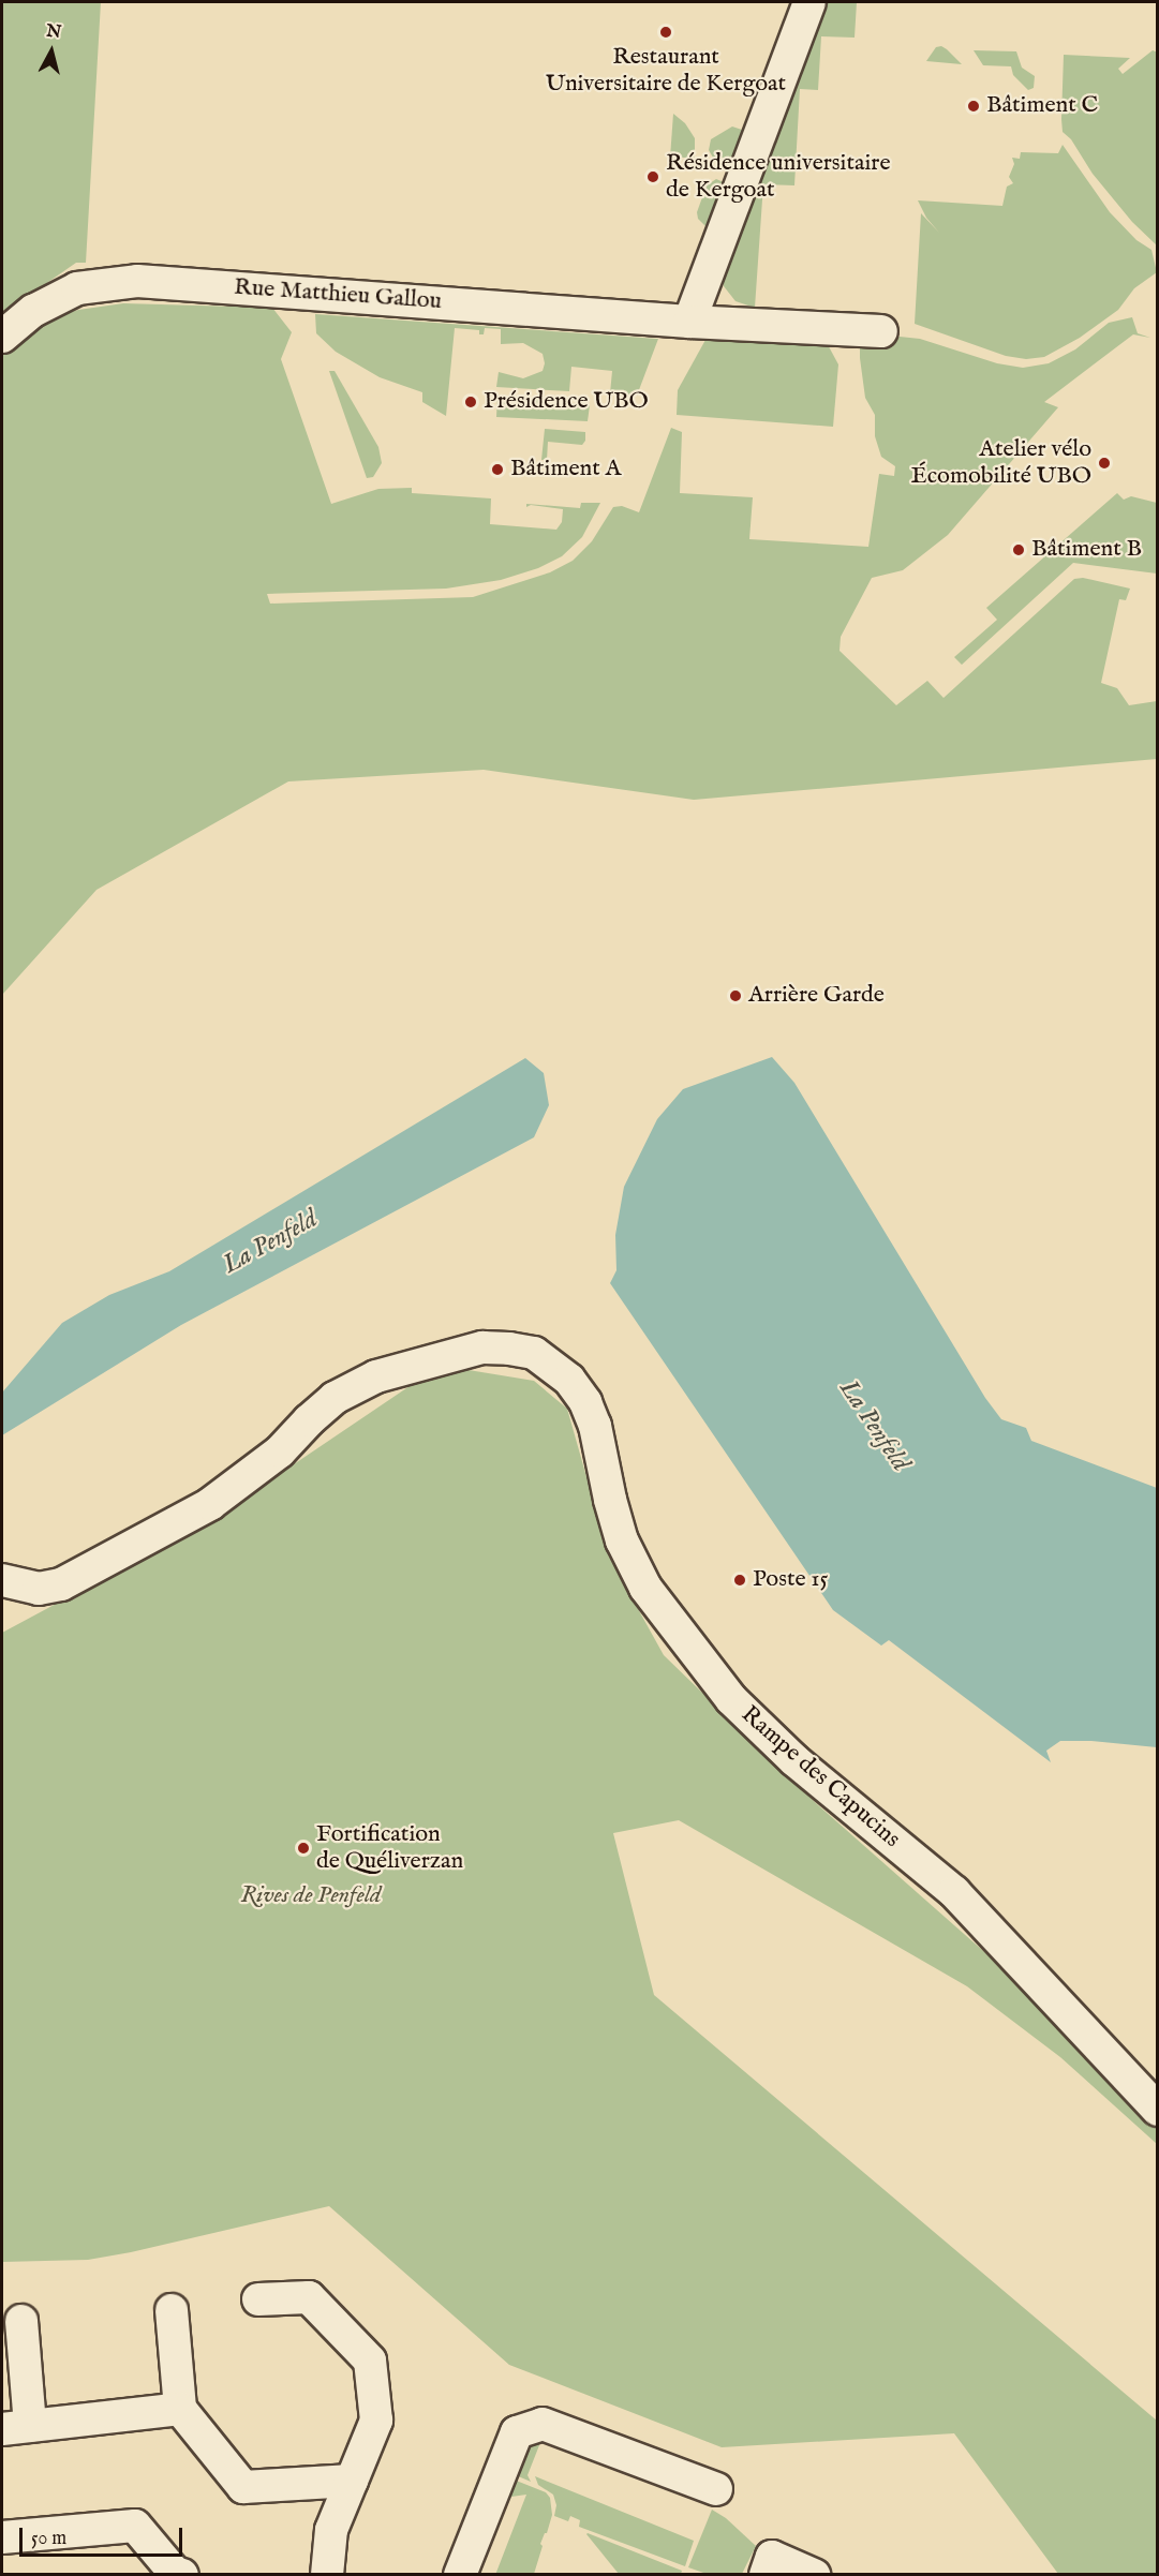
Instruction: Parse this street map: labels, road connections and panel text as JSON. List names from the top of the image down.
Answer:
{
  "streets": {
    "street": ["Rue Matthieu Gallou", "Rampe des Capucins"]
  },
  "water": ["La Penfeld"],
  "parks": ["Rives de Penfeld"],
  "places": [
    "Restaurant Universitaire de Kergoat",
    "Bâtiment C",
    "Résidence universitaire de Kergoat",
    "Présidence UBO",
    "Atelier vélo Écomobilité UBO",
    "Bâtiment A",
    "Bâtiment B",
    "Arrière Garde",
    "Poste 15",
    "Fortification de Quéliverzan"
  ],
  "scale_bar": "50 m",
  "north": "top"
}
